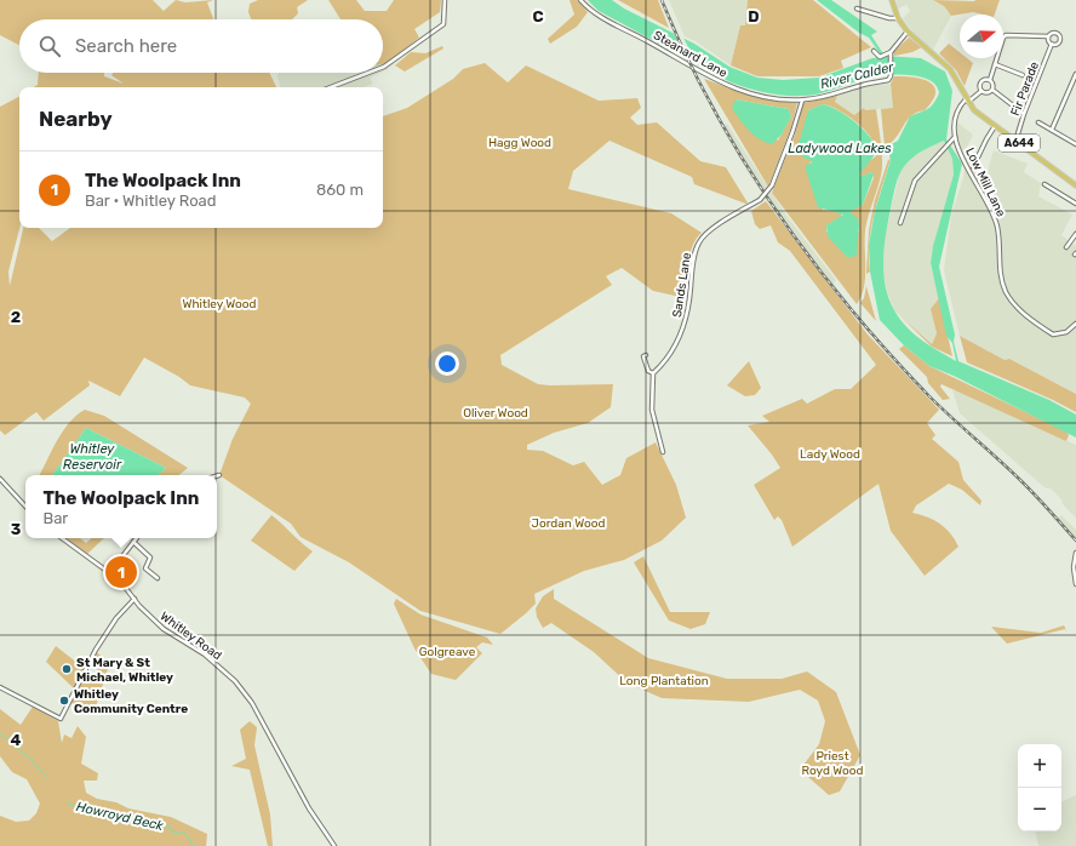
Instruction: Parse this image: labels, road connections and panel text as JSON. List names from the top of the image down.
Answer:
{
  "streets": {
    "highway": ["A644"],
    "street": [
      "Steanard Lane",
      "Fir Parade",
      "Low Mill Lane",
      "Sands Lane",
      "Whitley Road"
    ]
  },
  "crossings": [
    ["Steanard Lane", "Sands Lane"],
    ["Fir Parade", "A644"],
    ["A644", "Low Mill Lane"]
  ],
  "water": [
    "River Calder",
    "Ladywood Lakes",
    "Whitley Reservoir",
    "Howroyd Beck"
  ],
  "parks": [
    "Hagg Wood",
    "Whitley Wood",
    "Oliver Wood",
    "Lady Wood",
    "Jordan Wood",
    "Golgreave",
    "Long Plantation",
    "Priest Royd Wood"
  ],
  "places": ["St Mary & St Michael, Whitley", "Whitley Community Centre"],
  "north": "right",
  "page": {
    "search": "Search here",
    "heading": "Nearby",
    "list": [
      {
        "mark": "1",
        "name": "The Woolpack Inn",
        "note": "Bar · Whitley Road",
        "value": "860 m"
      }
    ],
    "popup": ["The Woolpack Inn", "Bar"],
    "pins": "1",
    "map_buttons": ["+", "−"]
  },
  "grid": {
    "columns": ["C", "D"],
    "rows": ["2", "3", "4"]
  }
}
